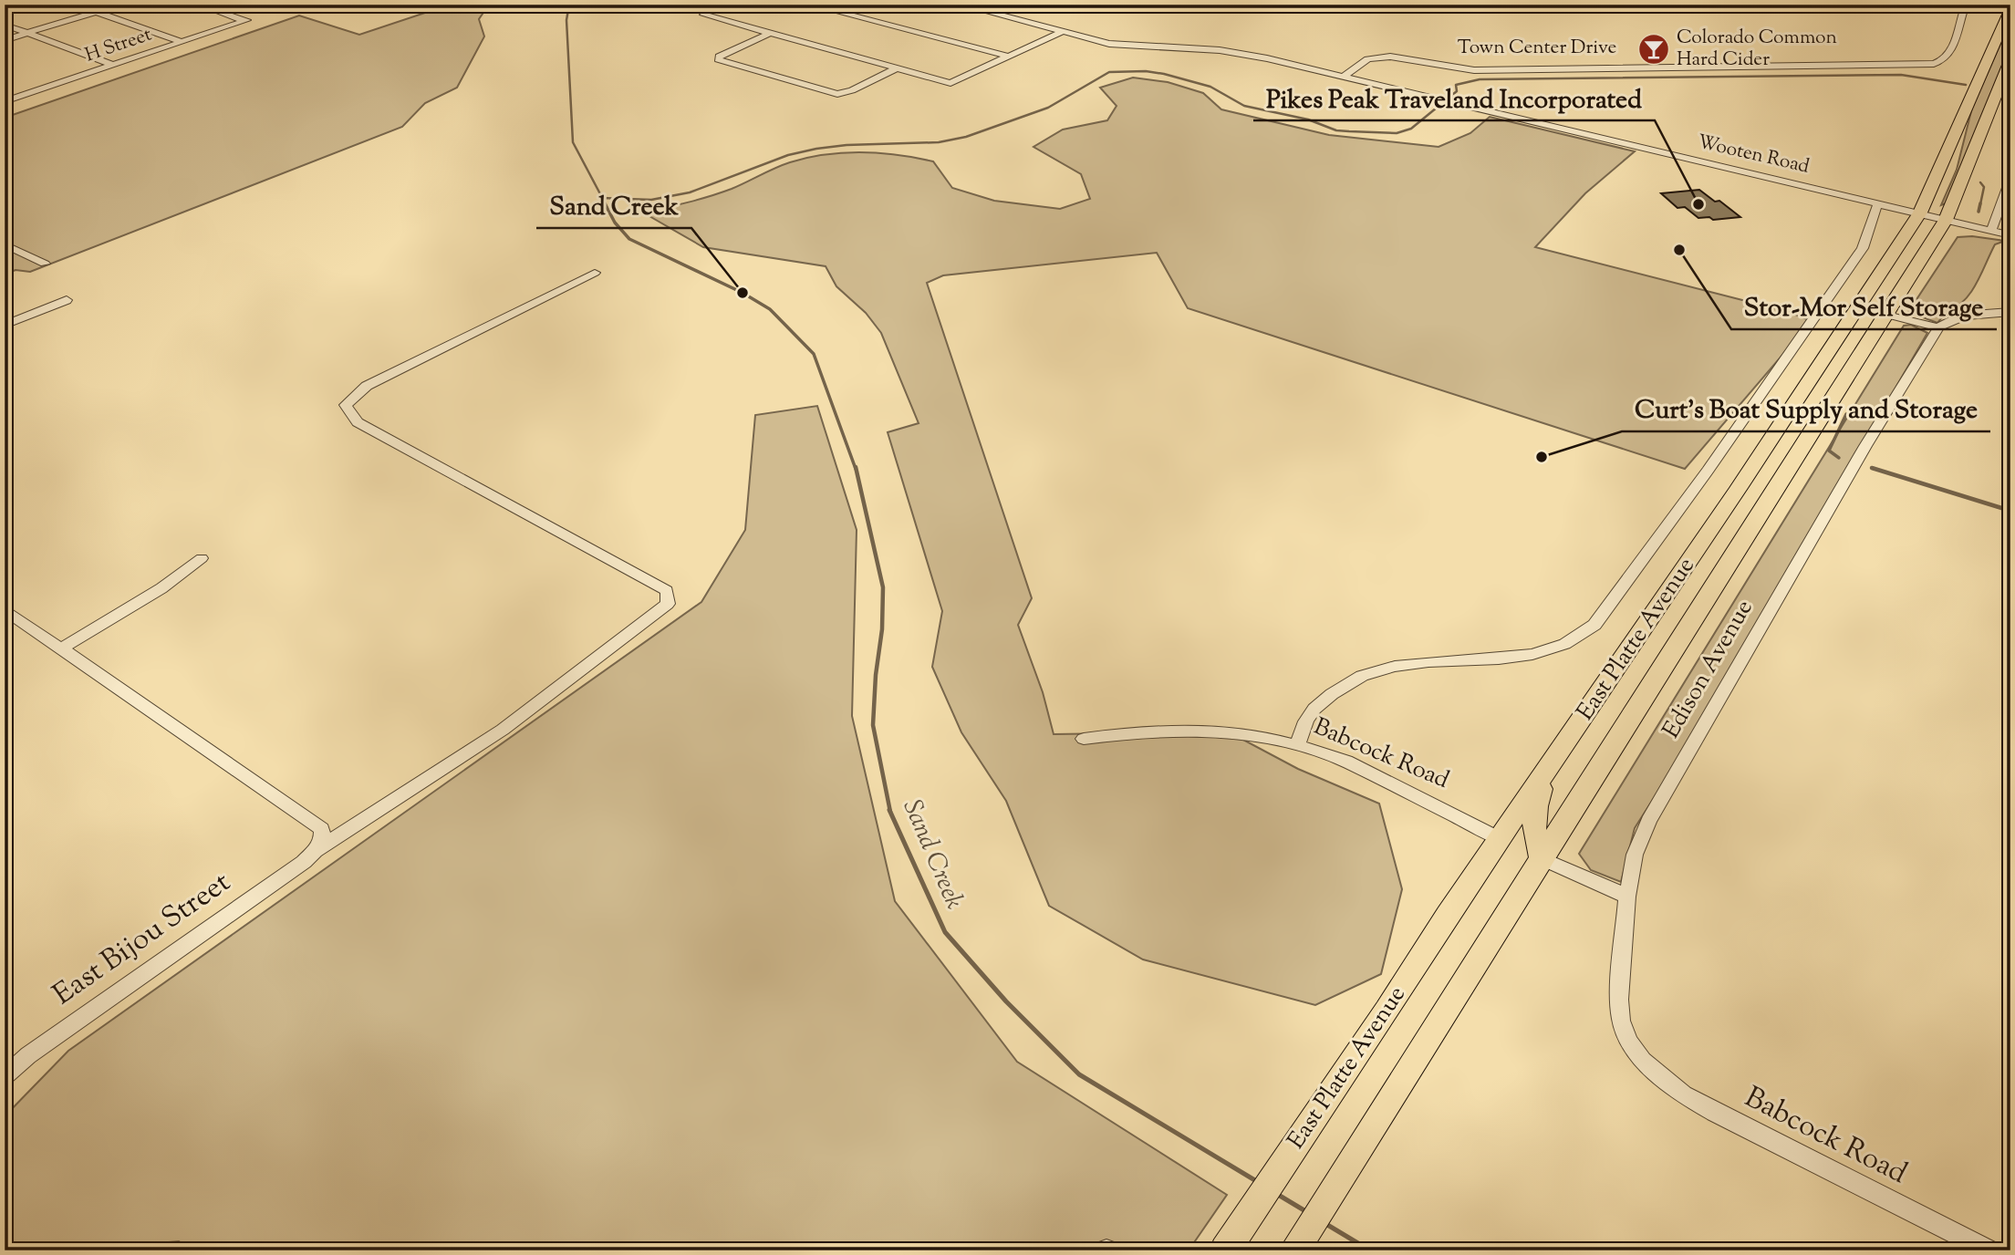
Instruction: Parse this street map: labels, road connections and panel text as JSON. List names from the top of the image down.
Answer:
{
  "streets": {
    "highway": ["East Platte Avenue"],
    "street": [
      "H Street",
      "Town Center Drive",
      "Wooten Road",
      "Edison Avenue",
      "Babcock Road",
      "East Bijou Street"
    ]
  },
  "crossings": [
    ["Town Center Drive", "Wooten Road"],
    ["Wooten Road", "East Platte Avenue"],
    ["East Platte Avenue", "Babcock Road"],
    ["Edison Avenue", "Babcock Road"]
  ],
  "water": ["Sand Creek"],
  "places": {
    "bar": ["Colorado Common Hard Cider"],
    "other": [
      "Pikes Peak Traveland Incorporated",
      "Stor-Mor Self Storage",
      "Sand Creek",
      "Curt's Boat Supply and Storage"
    ]
  }
}
